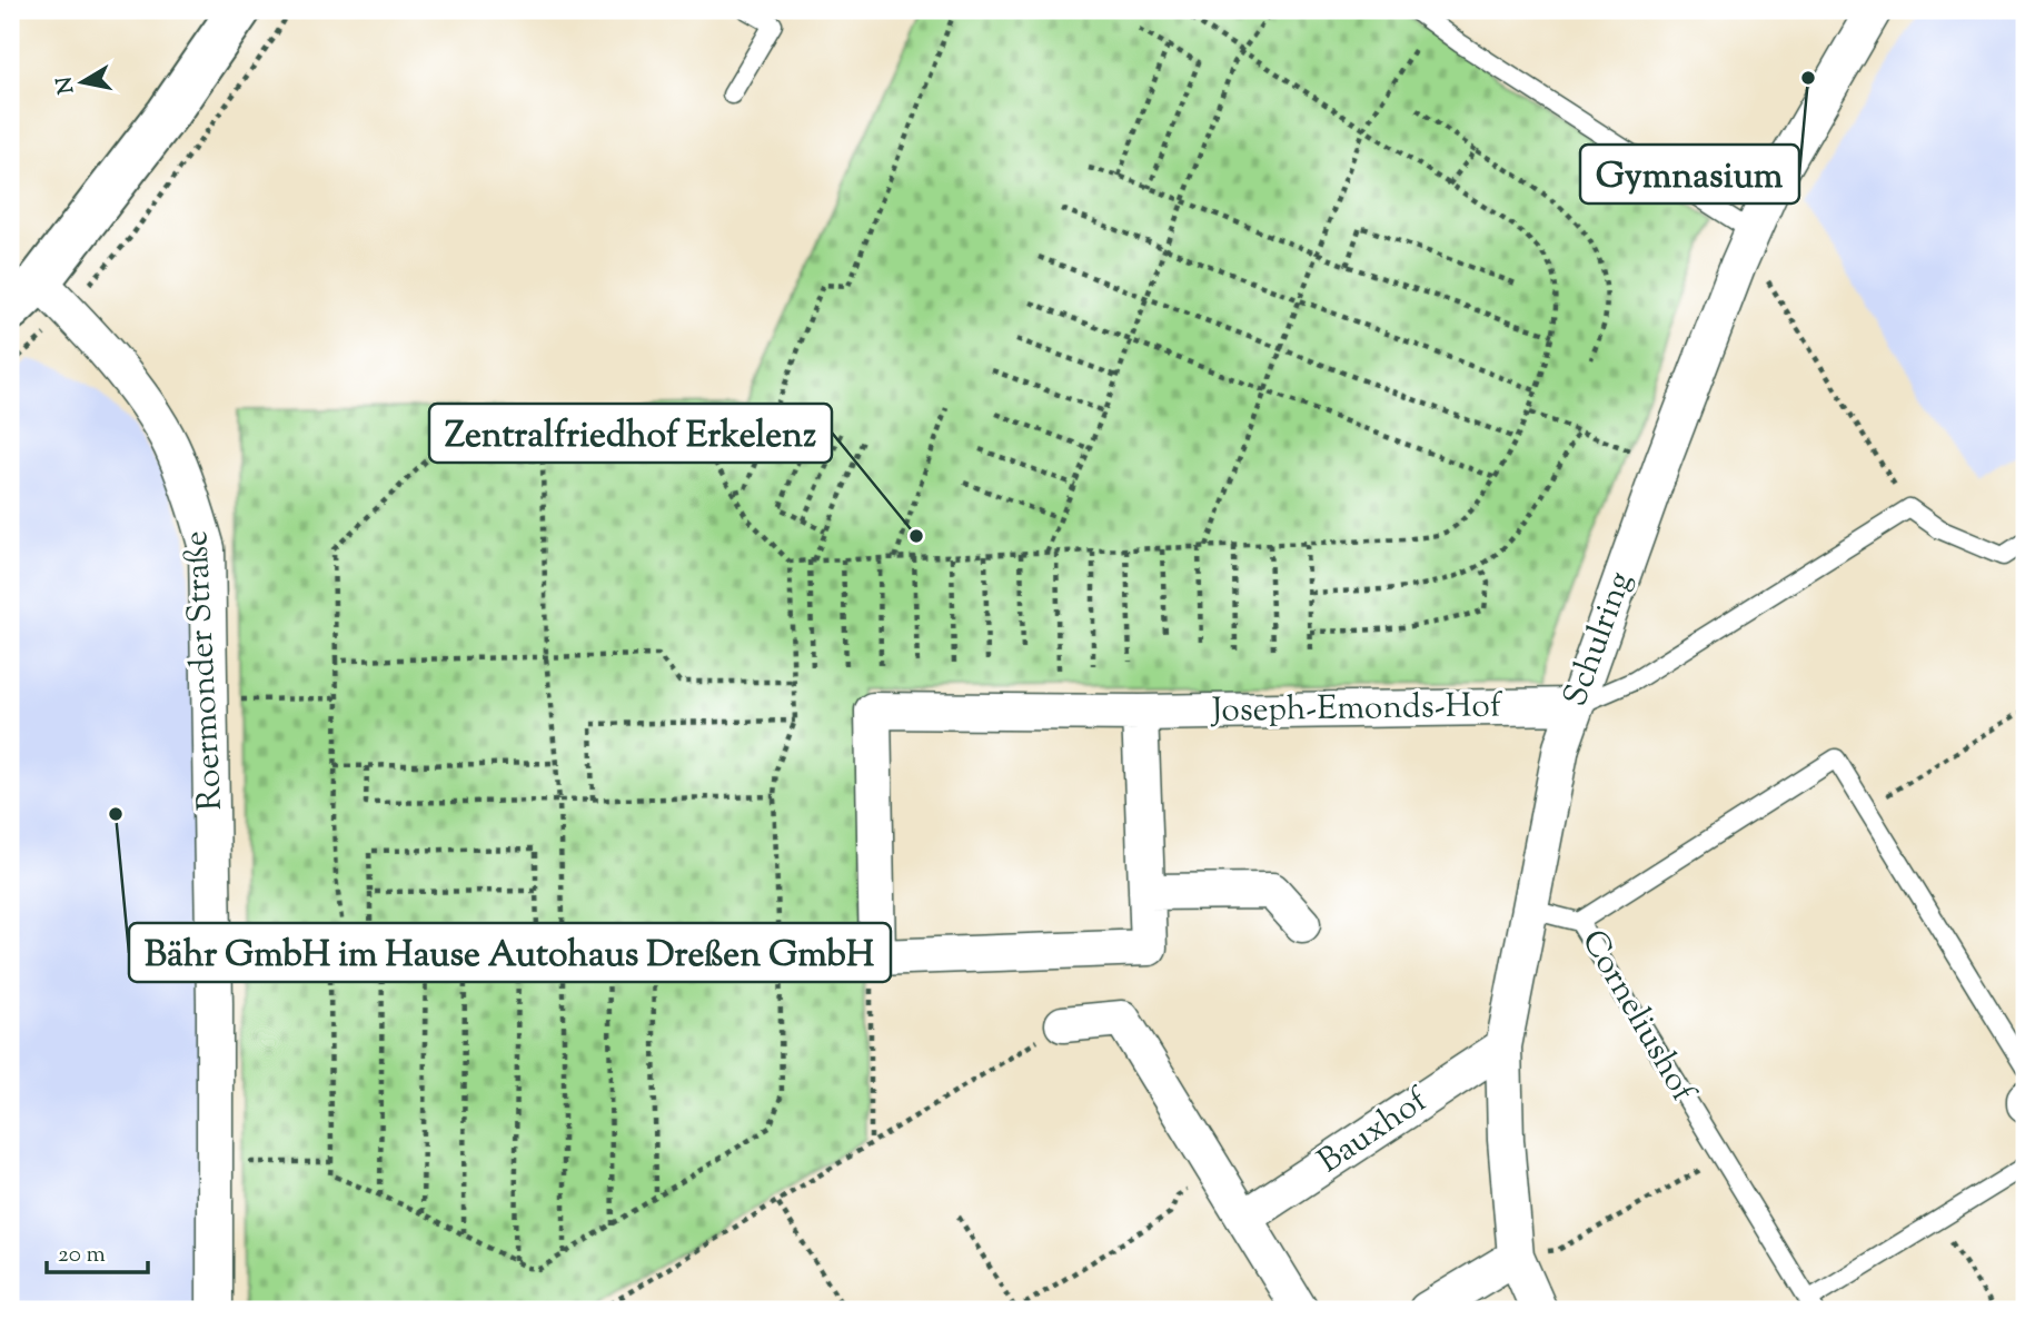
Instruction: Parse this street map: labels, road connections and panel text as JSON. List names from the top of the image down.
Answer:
{
  "streets": {
    "main road": ["Roermonder Straße"],
    "street": ["Schulring", "Joseph-Emonds-Hof", "Bauxhof"],
    "lane": ["Corneliushof"]
  },
  "crossings": [
    ["Schulring", "Joseph-Emonds-Hof"],
    ["Schulring", "Bauxhof"]
  ],
  "places": ["Gymnasium", "Zentralfriedhof Erkelenz", "Bähr GmbH im Hause Autohaus Dreßen GmbH"],
  "scale_bar": "20 m",
  "north": "left"
}
